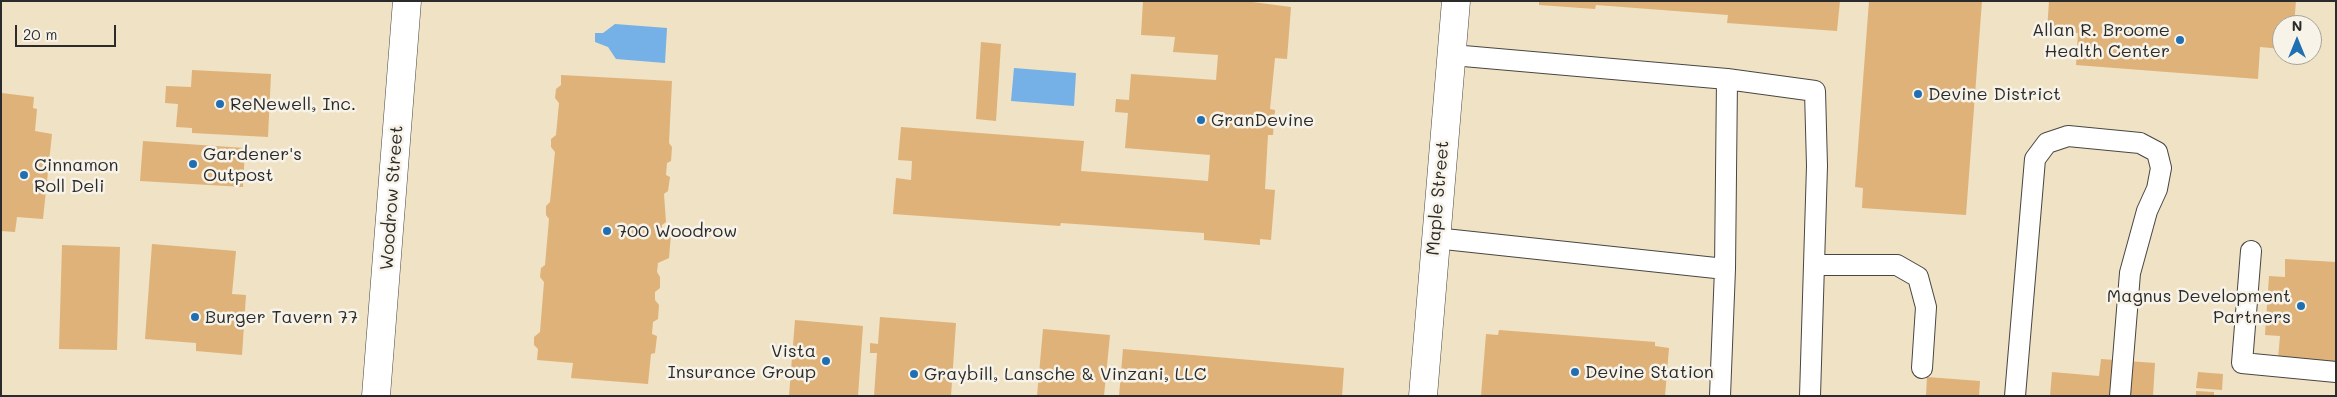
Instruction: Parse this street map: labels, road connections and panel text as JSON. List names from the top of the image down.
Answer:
{
  "streets": {
    "street": ["Woodrow Street", "Maple Street"]
  },
  "places": [
    "Allan R. Broome Health Center",
    "Devine District",
    "ReNewell, Inc.",
    "GranDevine",
    "Gardener's Outpost",
    "Cinnamon Roll Deli",
    "700 Woodrow",
    "Magnus Development Partners",
    "Burger Tavern 77",
    "Vista Insurance Group",
    "Devine Station",
    "Graybill, Lansche & Vinzani, LLC"
  ],
  "scale_bar": "20 m",
  "north": "top"
}
